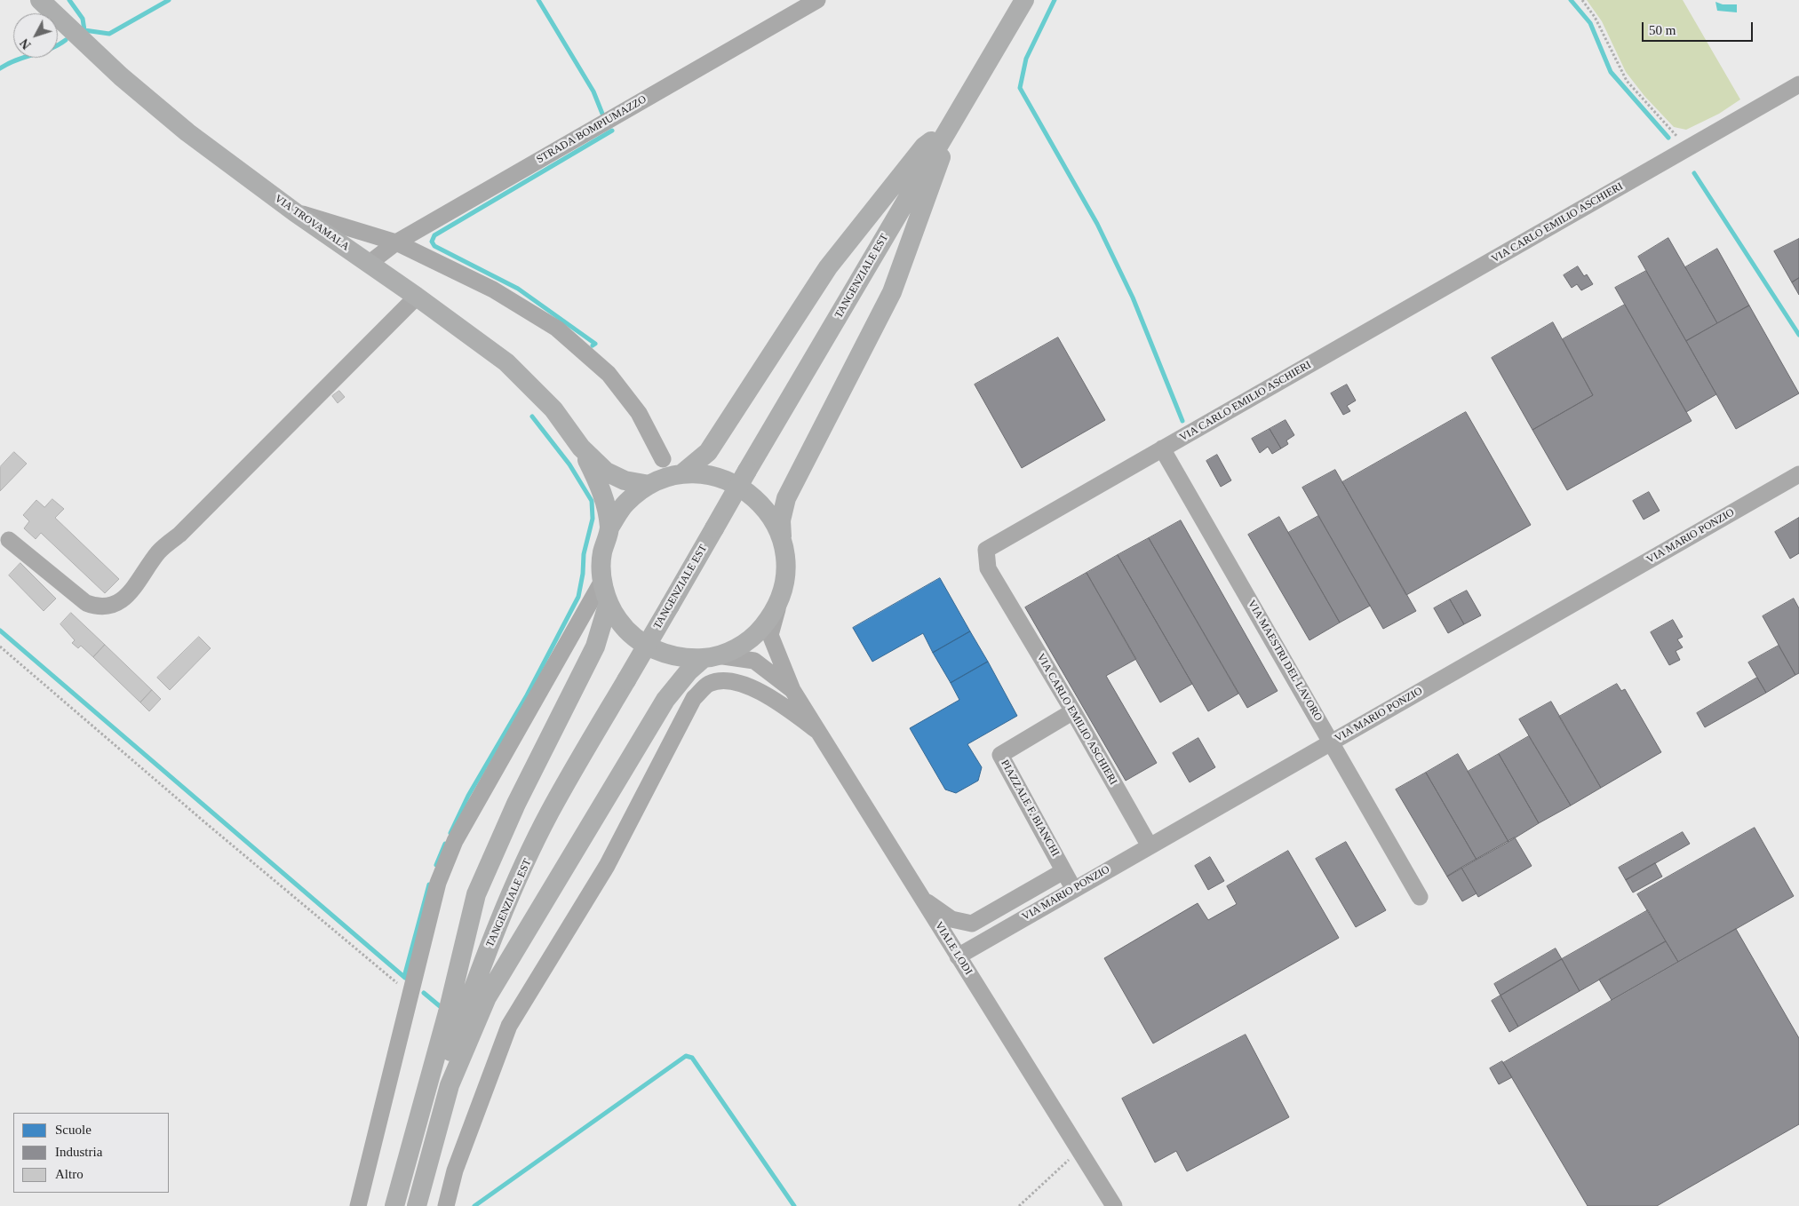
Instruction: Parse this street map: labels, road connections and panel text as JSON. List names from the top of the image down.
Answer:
{
  "streets": {
    "main road": ["VIA TROVAMALA", "TANGENZIALE EST"],
    "street": [
      "STRADA BOMPIUMAZZO",
      "VIA CARLO EMILIO ASCHIERI",
      "VIA MARIO PONZIO",
      "VIA MAESTRI DEL LAVORO",
      "PIAZZALE F. BIANCHI",
      "VIALE LODI"
    ]
  },
  "crossings": [
    ["STRADA BOMPIUMAZZO", "VIA TROVAMALA"],
    ["VIA CARLO EMILIO ASCHIERI", "VIA MARIO PONZIO"],
    ["VIA CARLO EMILIO ASCHIERI", "VIA MAESTRI DEL LAVORO"],
    ["VIA CARLO EMILIO ASCHIERI", "PIAZZALE F. BIANCHI"],
    ["VIA MARIO PONZIO", "VIA MAESTRI DEL LAVORO"],
    ["VIA MARIO PONZIO", "PIAZZALE F. BIANCHI"],
    ["VIA MARIO PONZIO", "VIALE LODI"]
  ],
  "legend": ["Scuole", "Industria", "Altro"],
  "scale_bar": "50 m",
  "north": "bottom left"
}
